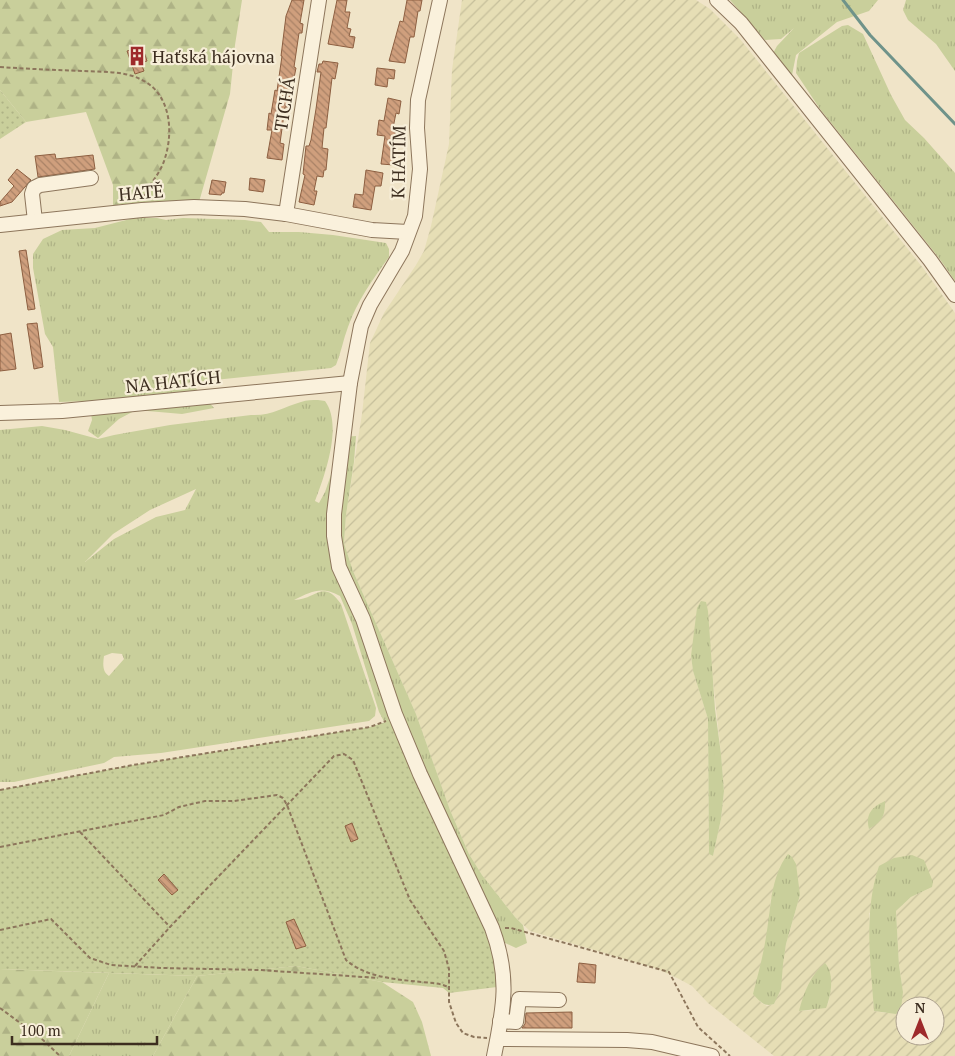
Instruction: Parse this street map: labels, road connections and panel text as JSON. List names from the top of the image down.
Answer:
{
  "streets": {
    "street": [
      "TICHÁ",
      "K HATÍM",
      "HATĚ",
      "NA HATÍCH"
    ]
  },
  "crossings": [
    ["TICHÁ", "HATĚ"],
    ["K HATÍM", "NA HATÍCH"]
  ],
  "places": {
    "building": ["Haťská hájovna"]
  },
  "scale_bar": "100 m",
  "north": "top"
}
